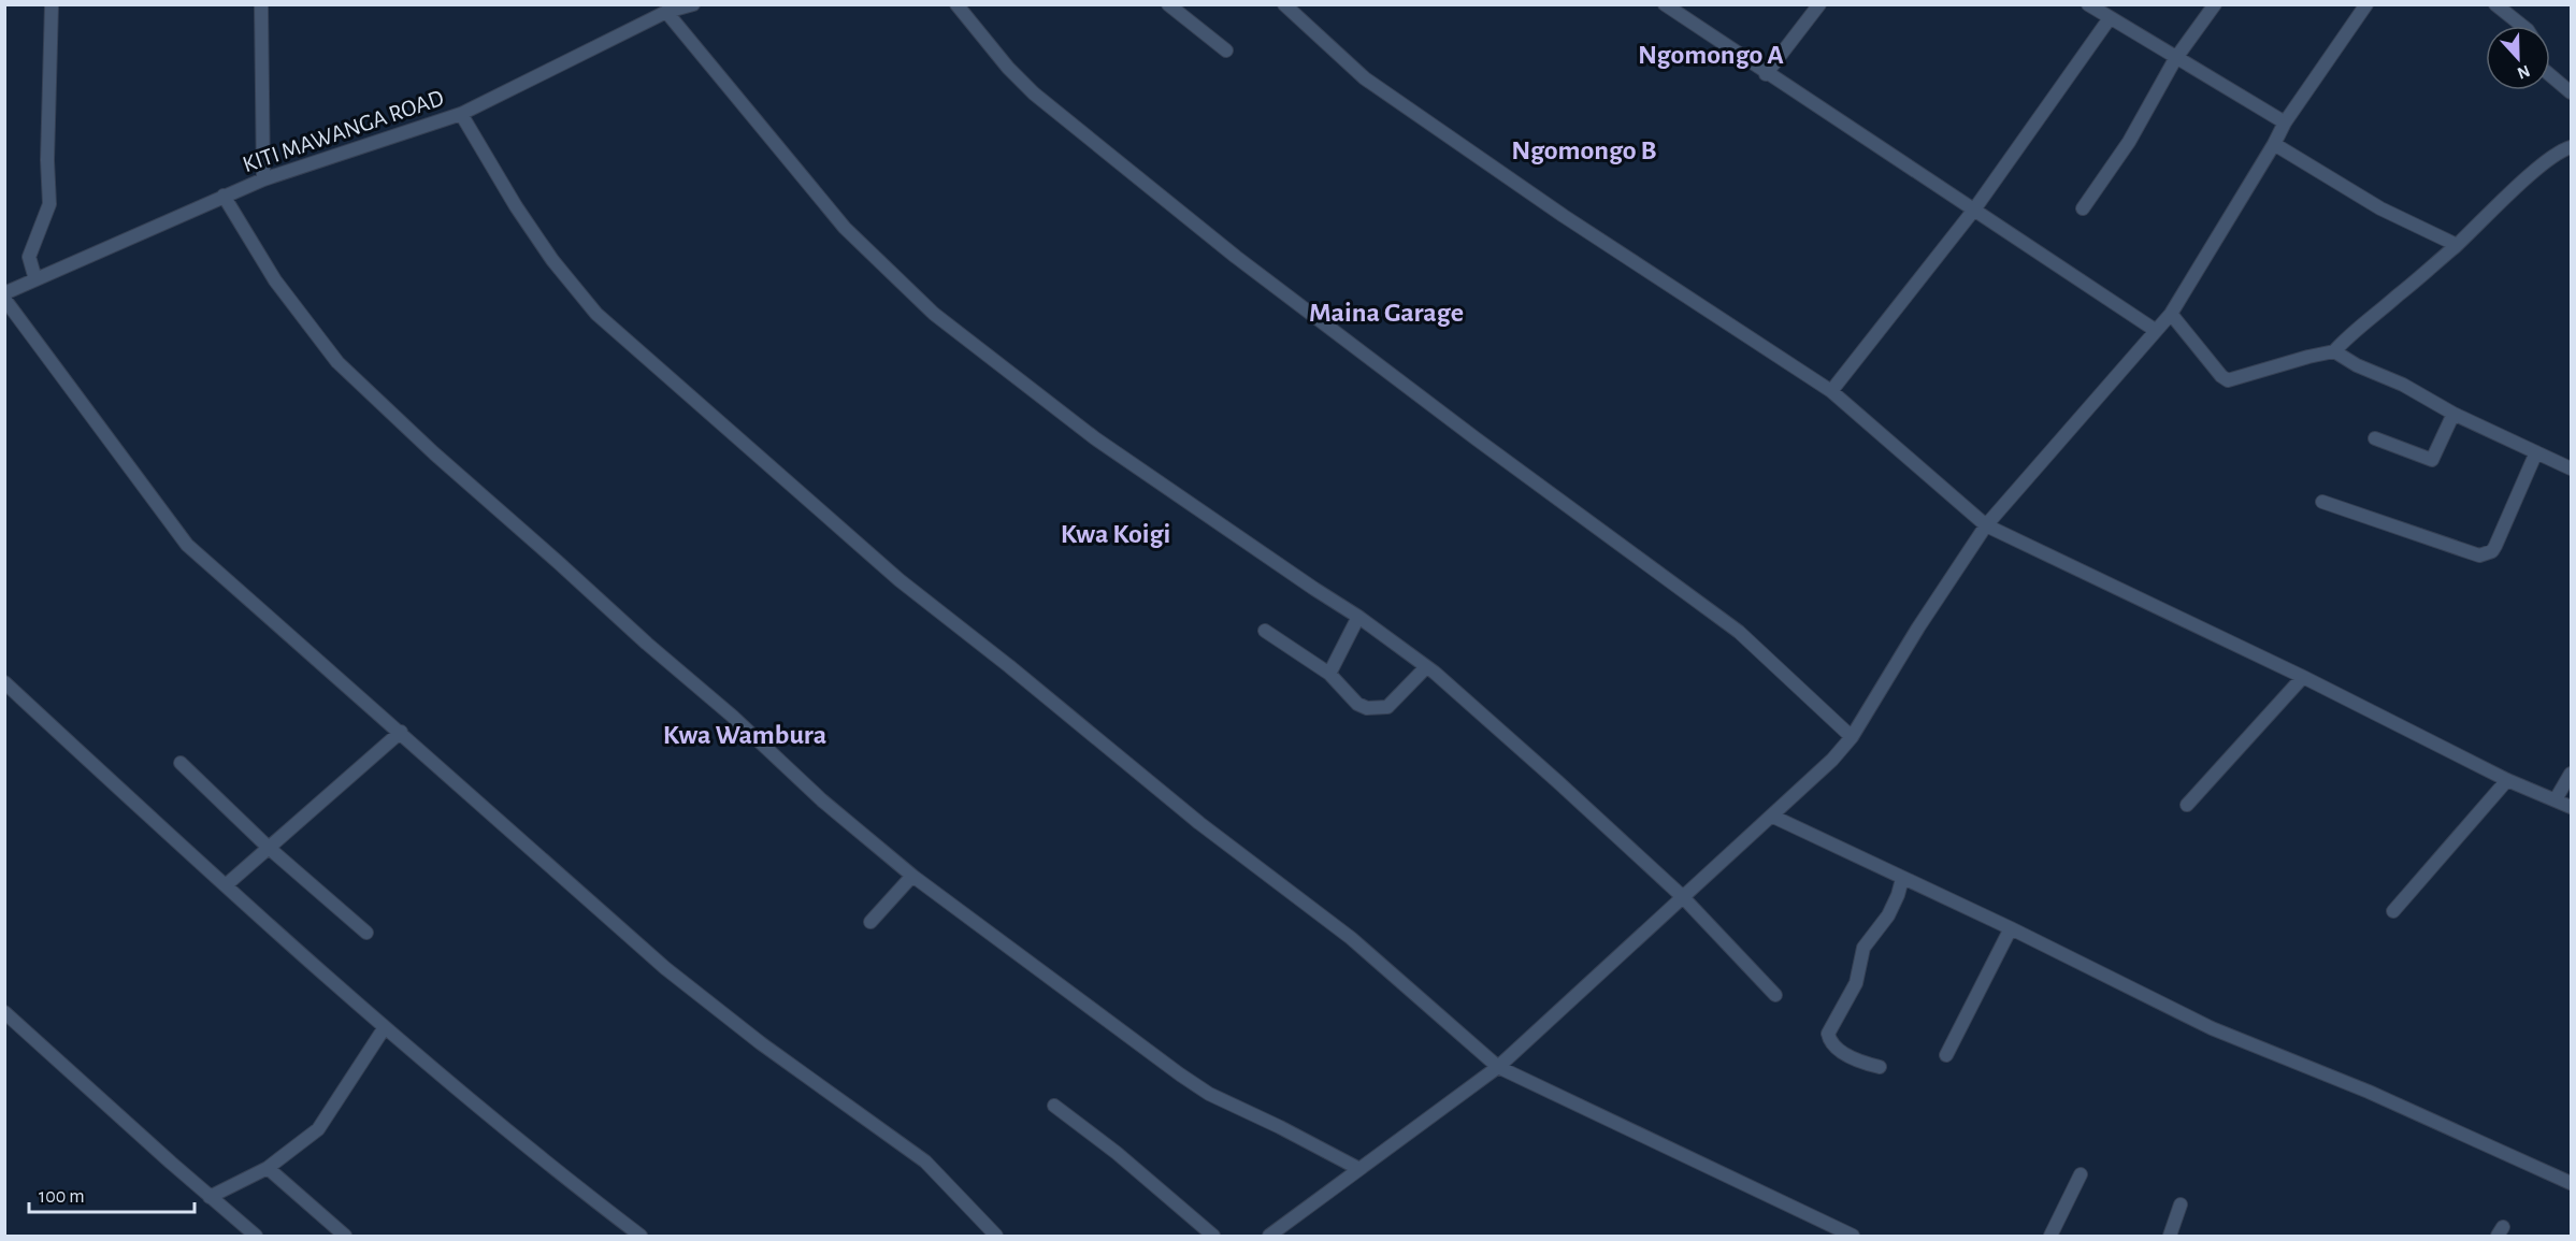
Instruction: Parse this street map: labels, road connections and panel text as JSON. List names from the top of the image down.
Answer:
{
  "streets": {
    "street": ["KITI MAWANGA ROAD"]
  },
  "districts": [
    "Ngomongo A",
    "Ngomongo B",
    "Maina Garage",
    "Kwa Koigi",
    "Kwa Wambura"
  ],
  "scale_bar": "100 m",
  "north": "bottom"
}
